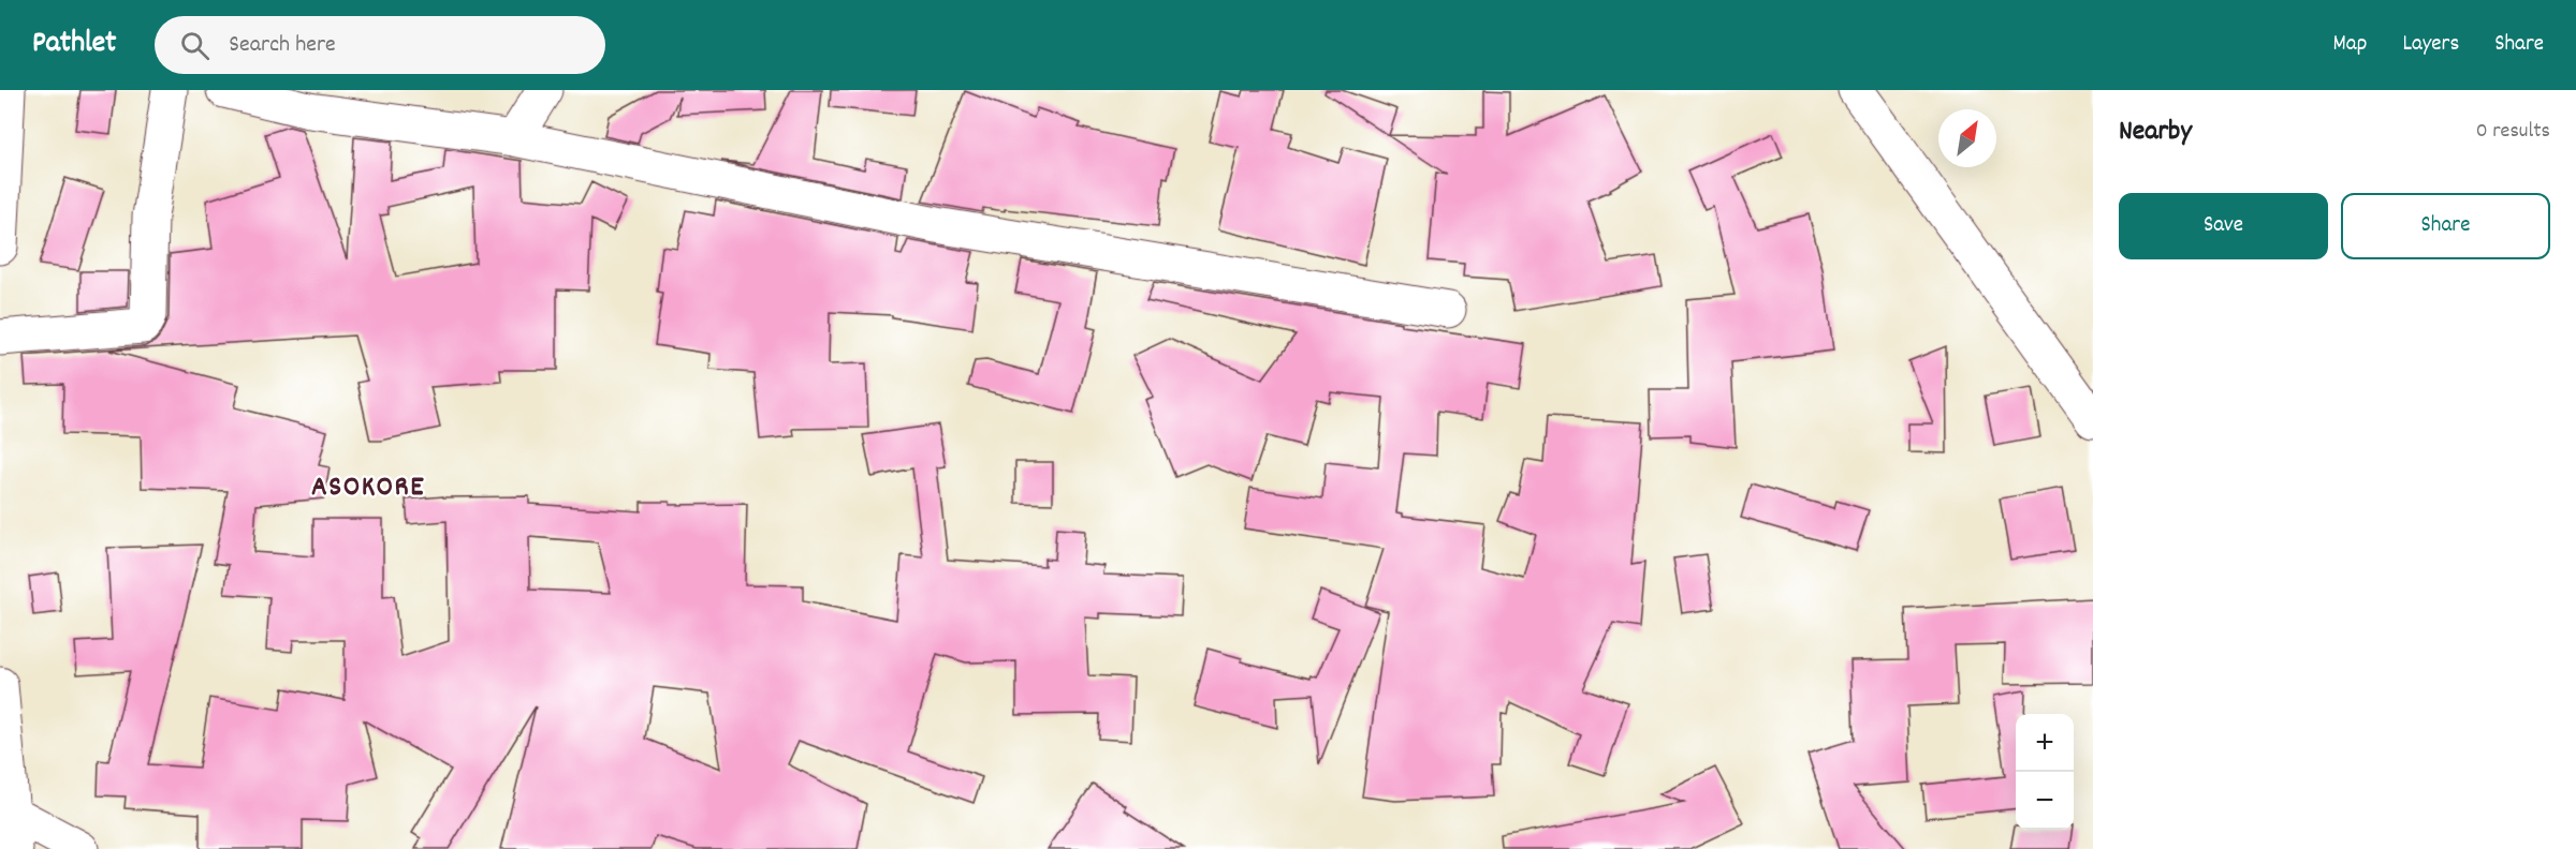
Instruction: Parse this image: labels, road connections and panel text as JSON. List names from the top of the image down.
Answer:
{
  "districts": ["ASOKORE"],
  "north": "top right",
  "page": {
    "header": "Pathlet",
    "search": "Search here",
    "nav": ["Map", "Layers", "Share"],
    "heading": ["Nearby", "0 results"],
    "buttons": ["Save", "Share"],
    "map_buttons": ["+", "−"]
  }
}
